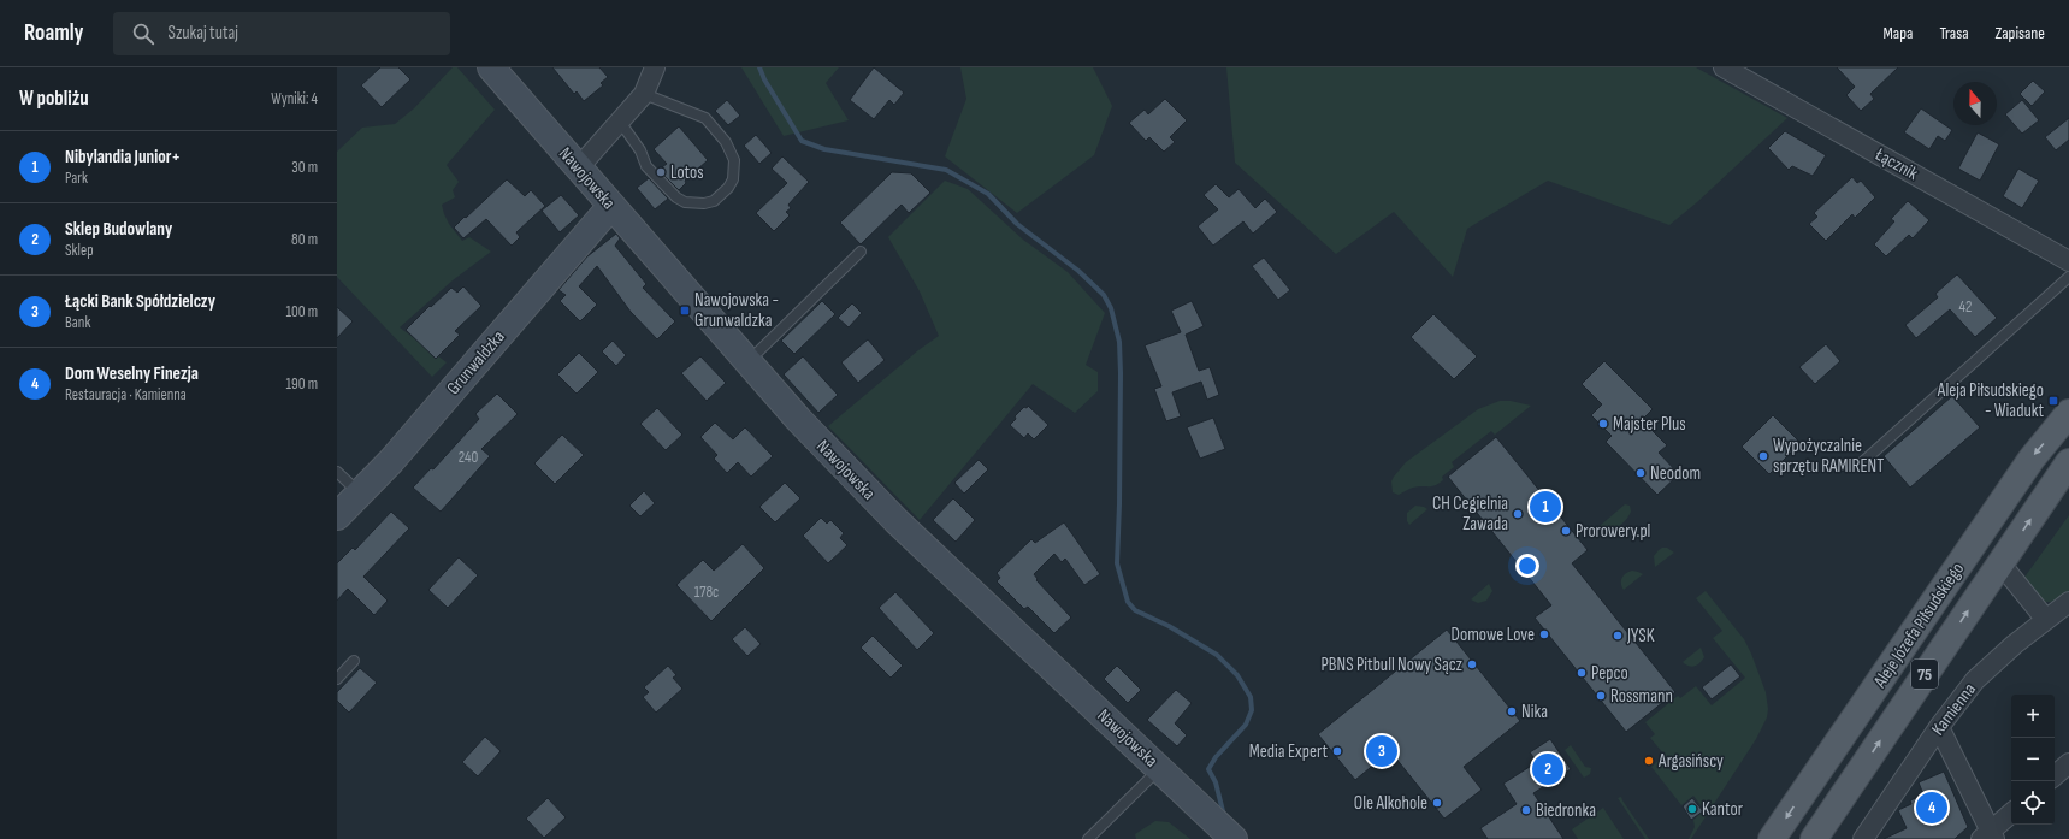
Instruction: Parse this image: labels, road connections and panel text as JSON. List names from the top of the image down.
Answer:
{
  "streets": {
    "main road": ["Aleje Józefa Piłsudskiego", "75"],
    "street": [
      "Łącznik",
      "Nawojowska",
      "Grunwaldzka",
      "Kamienna"
    ]
  },
  "crossings": [
    ["Nawojowska", "Grunwaldzka"]
  ],
  "places": {
    "other": [
      "Lotos",
      "Majster Plus",
      "Wypożyczalnie sprzętu RAMIRENT",
      "Neodom",
      "CH Cegielnia Zawada",
      "Prorowery.pl",
      "Domowe Love",
      "JYSK",
      "PBNS Pitbull Nowy Sącz",
      "Pepco",
      "Rossmann",
      "Nika",
      "Media Expert",
      "Argasińscy",
      "Ole Alkohole",
      "Kantor",
      "Biedronka"
    ],
    "transit": ["Nawojowska - Grunwaldzka", "Aleja Piłsudskiego - Wiadukt"]
  },
  "house_numbers": ["42", "240", "178c"],
  "north": "top",
  "page": {
    "header": "Roamly",
    "search": "Szukaj tutaj",
    "nav": ["Mapa", "Trasa", "Zapisane"],
    "heading": ["W pobliżu", "Wyniki: 4"],
    "list": [
      {
        "mark": "1",
        "name": "Nibylandia Junior+",
        "note": "Park",
        "value": "30 m"
      },
      {
        "mark": "2",
        "name": "Sklep Budowlany",
        "note": "Sklep",
        "value": "80 m"
      },
      {
        "mark": "3",
        "name": "Łącki Bank Spółdzielczy",
        "note": "Bank",
        "value": "100 m"
      },
      {
        "mark": "4",
        "name": "Dom Weselny Finezja",
        "note": "Restauracja · Kamienna",
        "value": "190 m"
      }
    ],
    "pins": [
      "1",
      "3",
      "2",
      "4"
    ],
    "map_buttons": ["+", "−"]
  }
}
